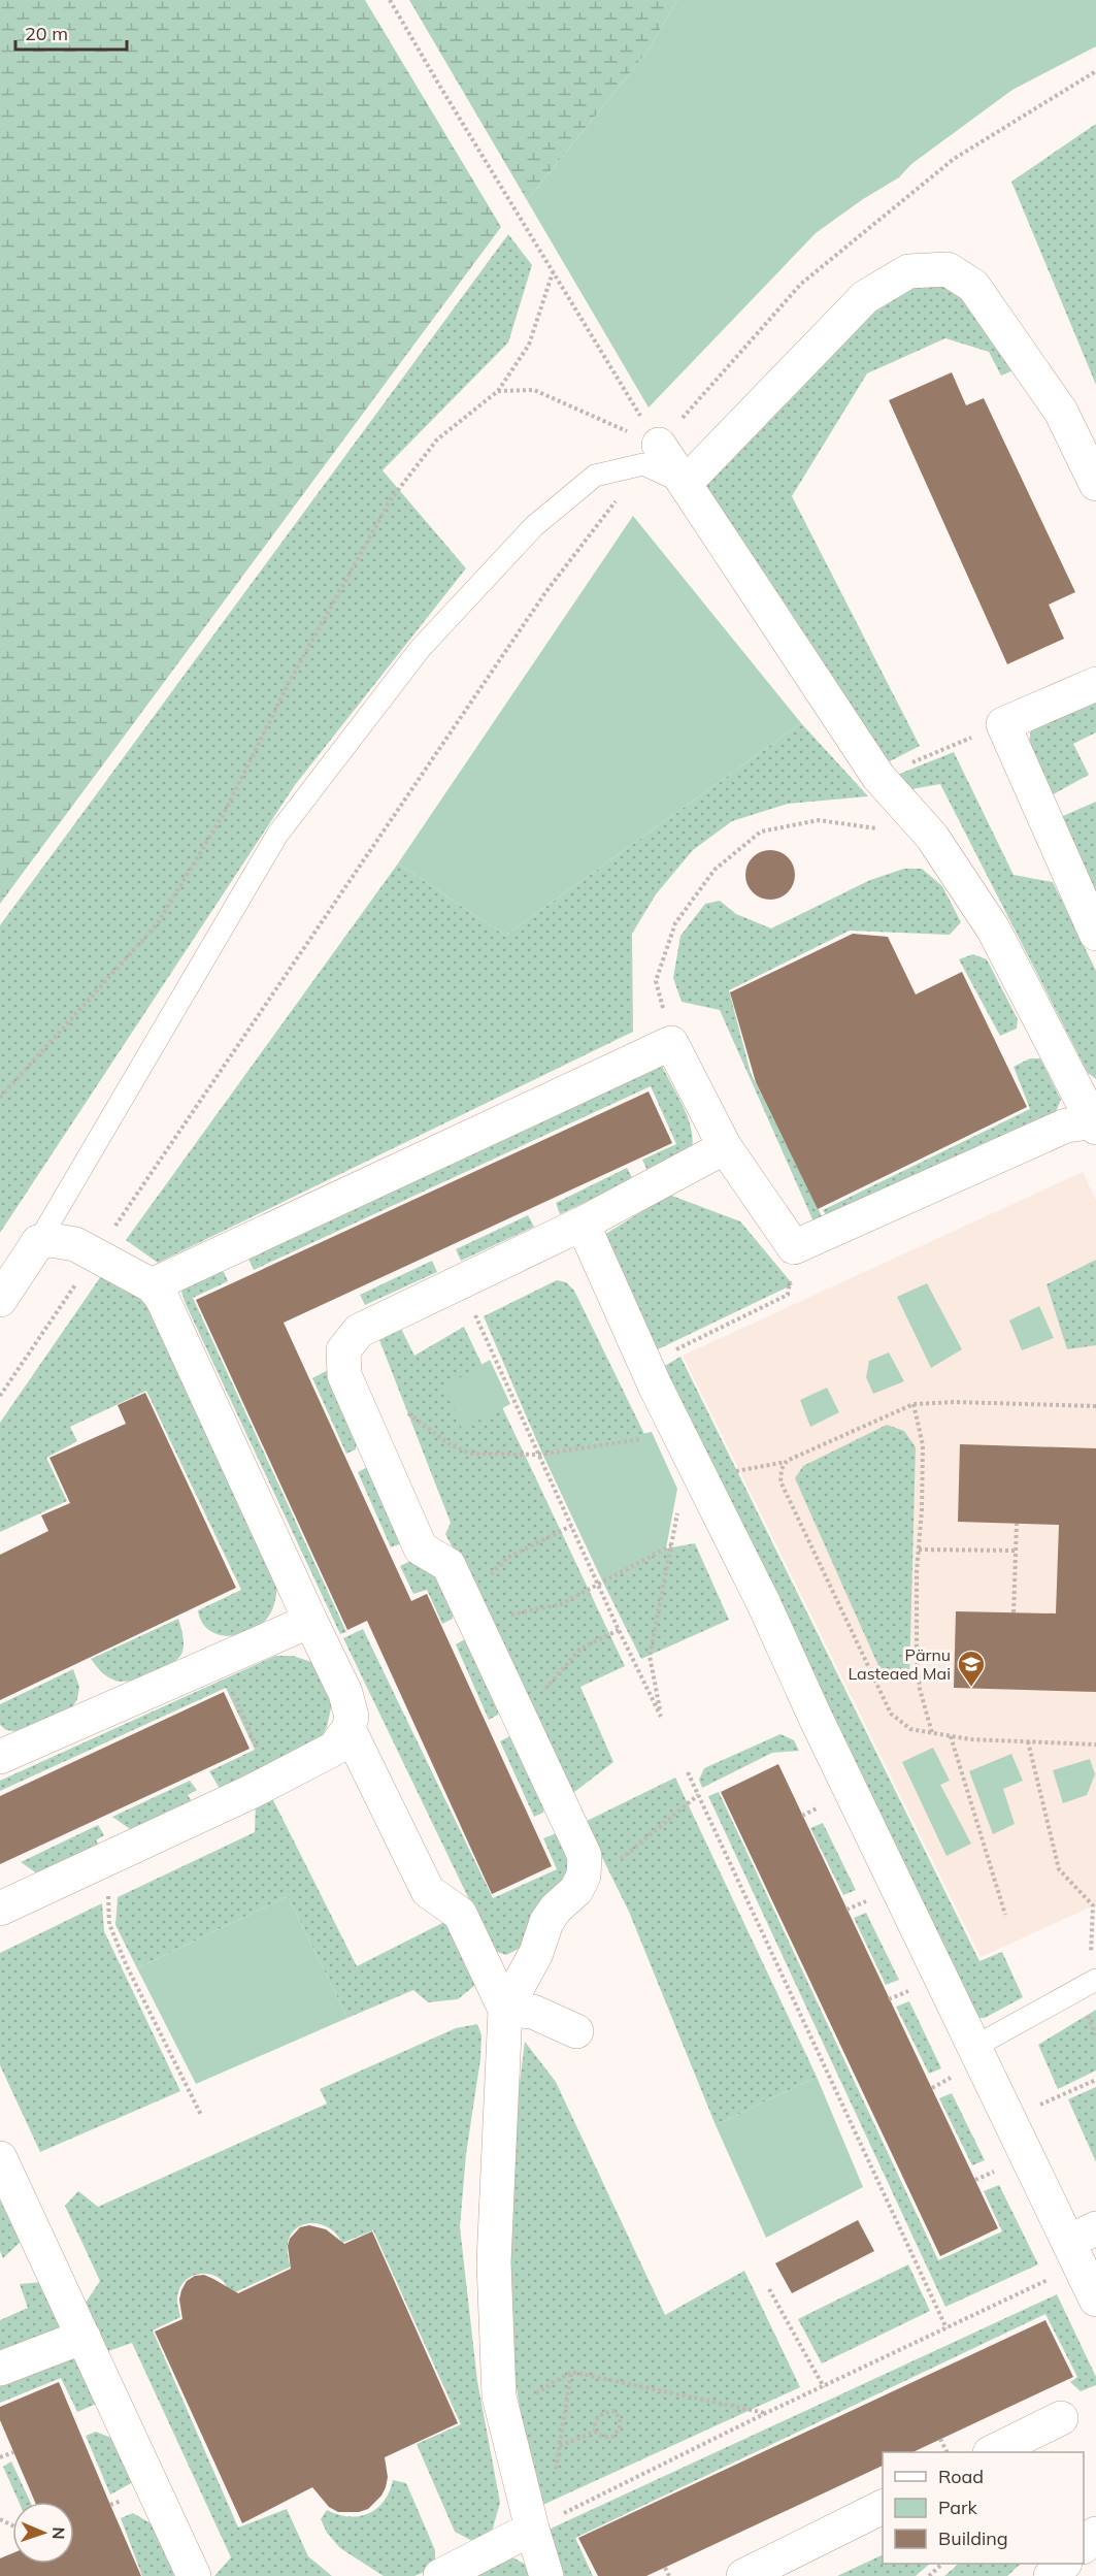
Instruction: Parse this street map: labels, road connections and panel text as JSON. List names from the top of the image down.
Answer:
{
  "places": {
    "school or university": ["Pärnu Lasteaed Mai"]
  },
  "legend": ["Road", "Park", "Building"],
  "scale_bar": "20 m",
  "north": "right"
}
